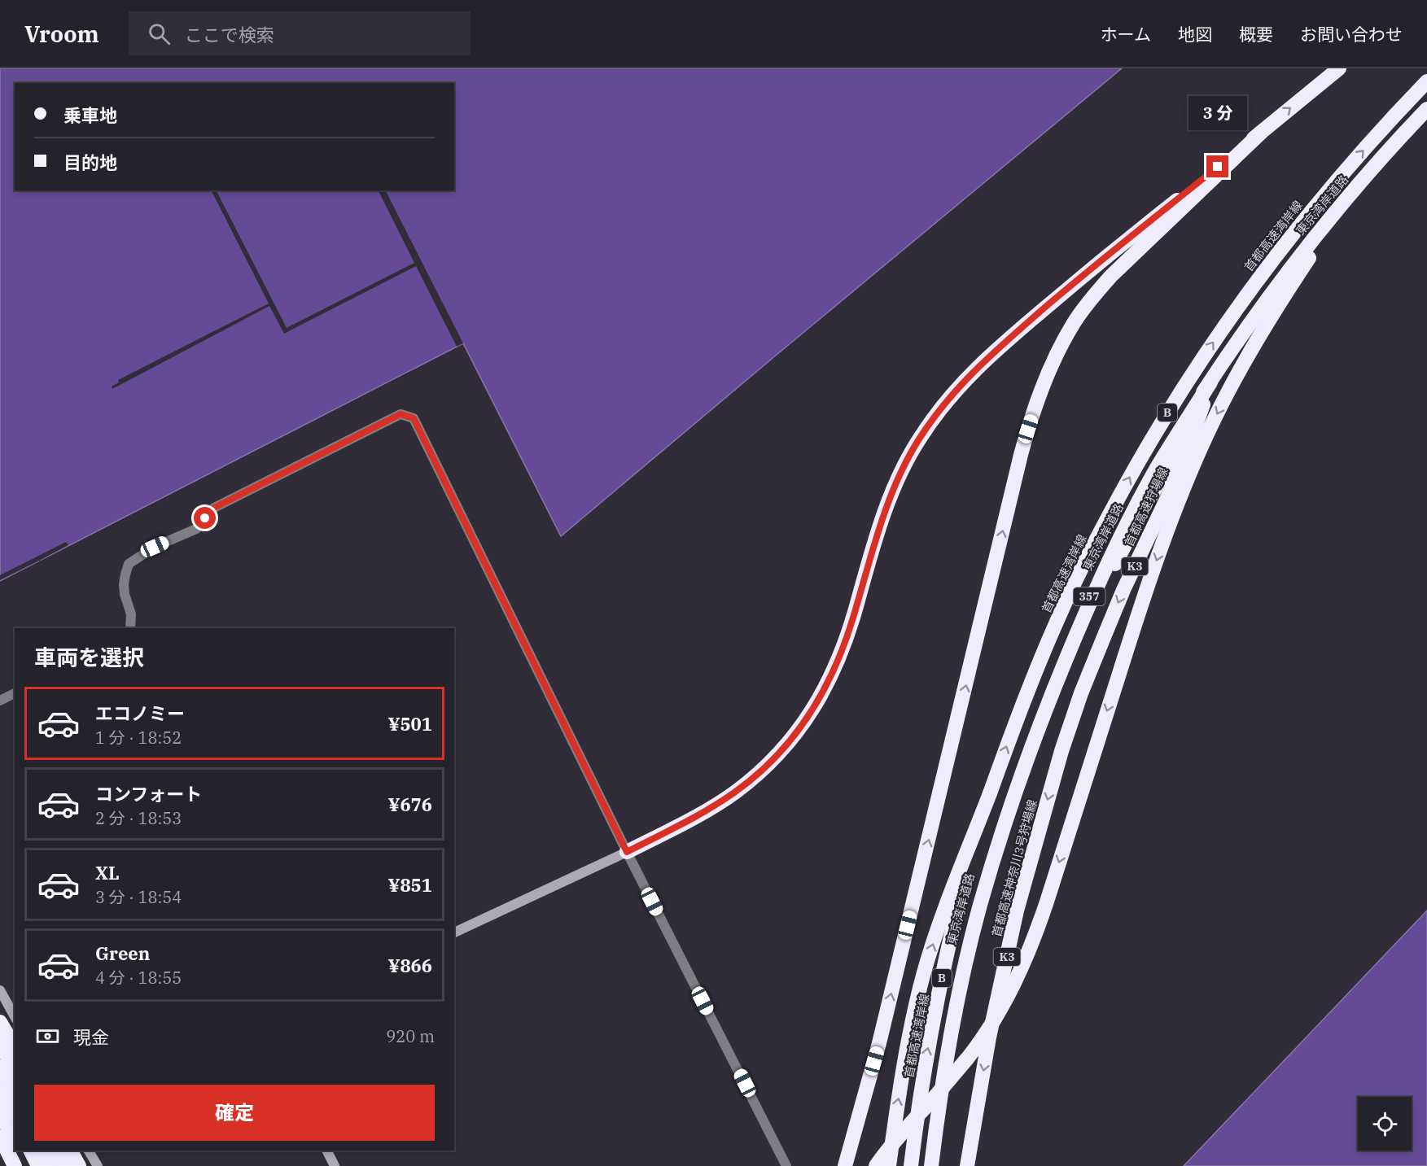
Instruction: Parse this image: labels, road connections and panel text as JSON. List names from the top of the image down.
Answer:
{
  "streets": {
    "highway": [
      "東京湾岸道路",
      "首都高速湾岸線",
      "B",
      "首都高速狩場線",
      "K3",
      "357",
      "首都高速神奈川3号狩場線"
    ]
  },
  "crossings": [
    ["B", "首都高速狩場線"],
    ["首都高速狩場線", "首都高速神奈川3号狩場線"]
  ],
  "page": {
    "header": "Vroom",
    "search": "ここで検索",
    "nav": [
      "ホーム",
      "地図",
      "概要",
      "お問い合わせ"
    ],
    "banner": ["乗車地", "目的地"],
    "bubble": "3 分",
    "heading": "車両を選択",
    "list": [
      {
        "name": "エコノミー",
        "note": "1 分 · 18:52",
        "value": "¥501"
      },
      {
        "name": "コンフォート",
        "note": "2 分 · 18:53",
        "value": "¥676"
      },
      {
        "name": "XL",
        "note": "3 分 · 18:54",
        "value": "¥851"
      },
      {
        "name": "Green",
        "note": "4 分 · 18:55",
        "value": "¥866"
      }
    ],
    "pay": ["現金", "920 m"],
    "buttons": "確定"
  }
}
